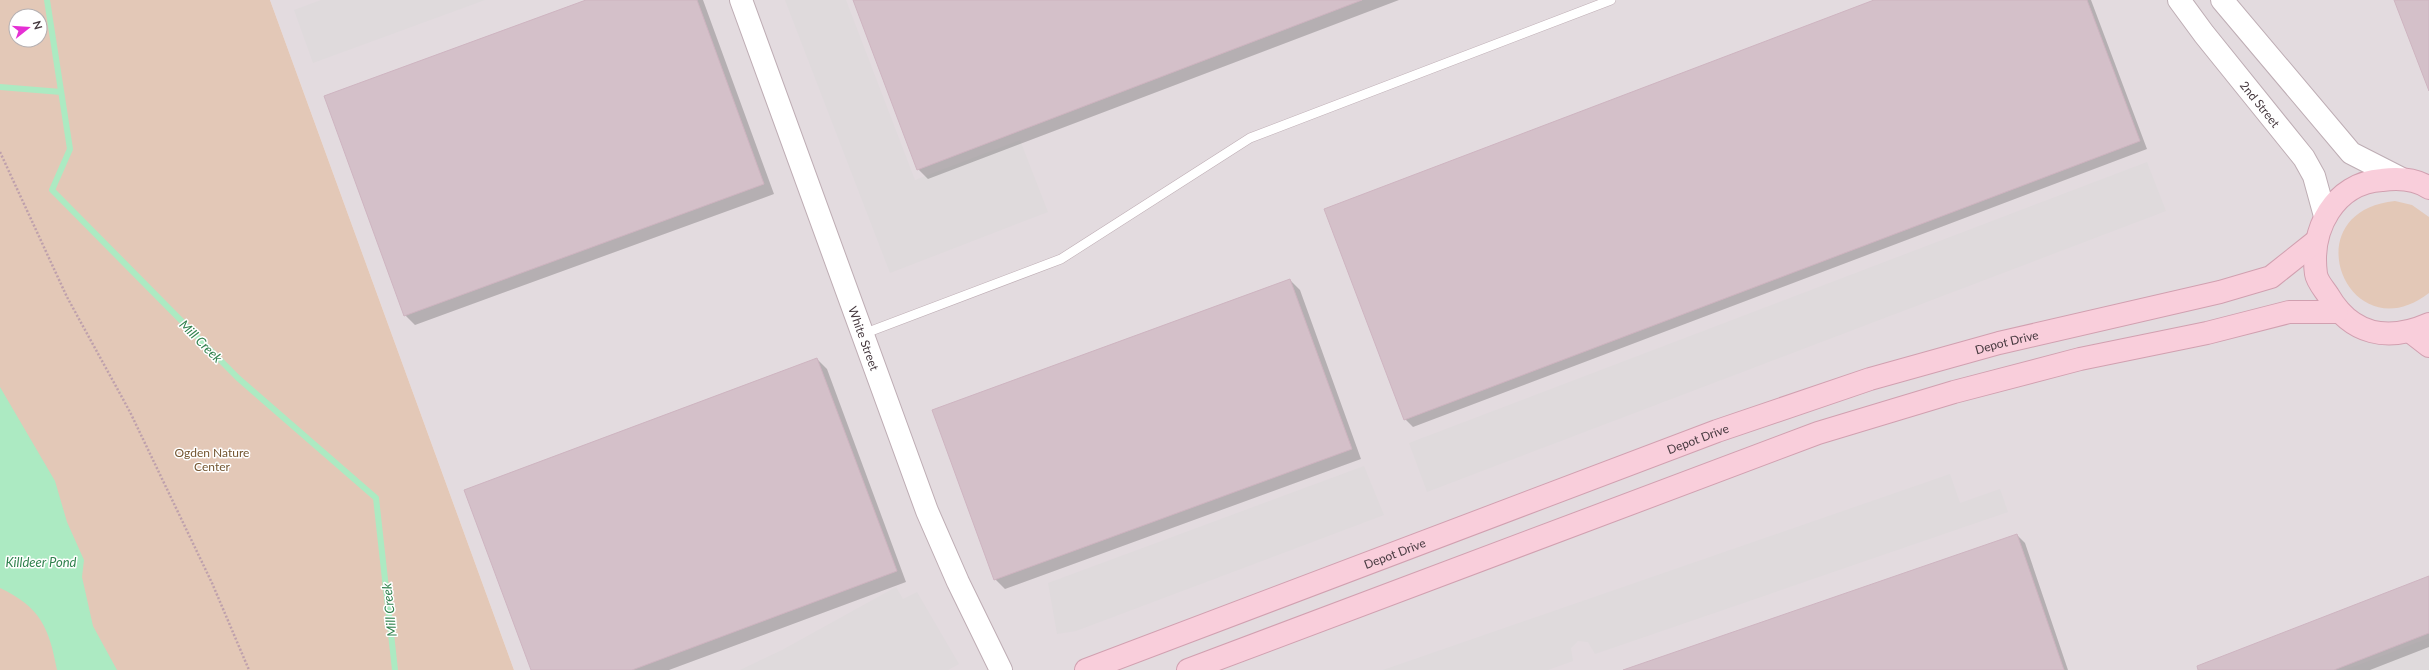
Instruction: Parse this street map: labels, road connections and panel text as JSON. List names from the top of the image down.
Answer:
{
  "streets": {
    "main road": ["Depot Drive"],
    "street": ["2nd Street", "White Street"]
  },
  "water": ["Mill Creek", "Killdeer Pond"],
  "parks": ["Ogden Nature Center"],
  "north": "right"
}
